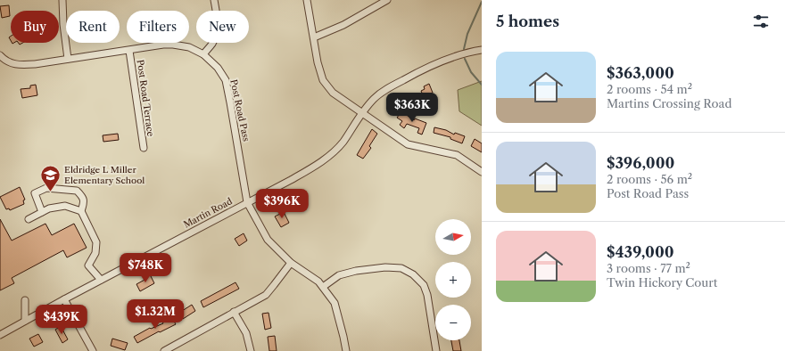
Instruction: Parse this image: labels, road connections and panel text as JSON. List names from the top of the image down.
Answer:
{
  "streets": {
    "street": ["Post Road Terrace", "Post Road Pass", "Martin Road"]
  },
  "crossings": [
    ["Post Road Terrace", "Post Road Pass"],
    ["Post Road Pass", "Martin Road"]
  ],
  "places": {
    "school or university": ["Eldridge L Miller Elementary School"]
  },
  "north": "right",
  "page": {
    "heading": "5 homes",
    "chip": [
      "Buy",
      "Rent",
      "Filters",
      "New"
    ],
    "list": [
      {
        "name": "$363,000",
        "note": "2 rooms · 54 m² · Martins Crossing Road"
      },
      {
        "name": "$396,000",
        "note": "2 rooms · 56 m² · Post Road Pass"
      },
      {
        "name": "$439,000",
        "note": "3 rooms · 77 m² · Twin Hickory Court"
      }
    ],
    "price": [
      "$363K",
      "$396K",
      "$748K",
      "$1.32M",
      "$439K"
    ],
    "map_buttons": ["+", "−"]
  }
}
